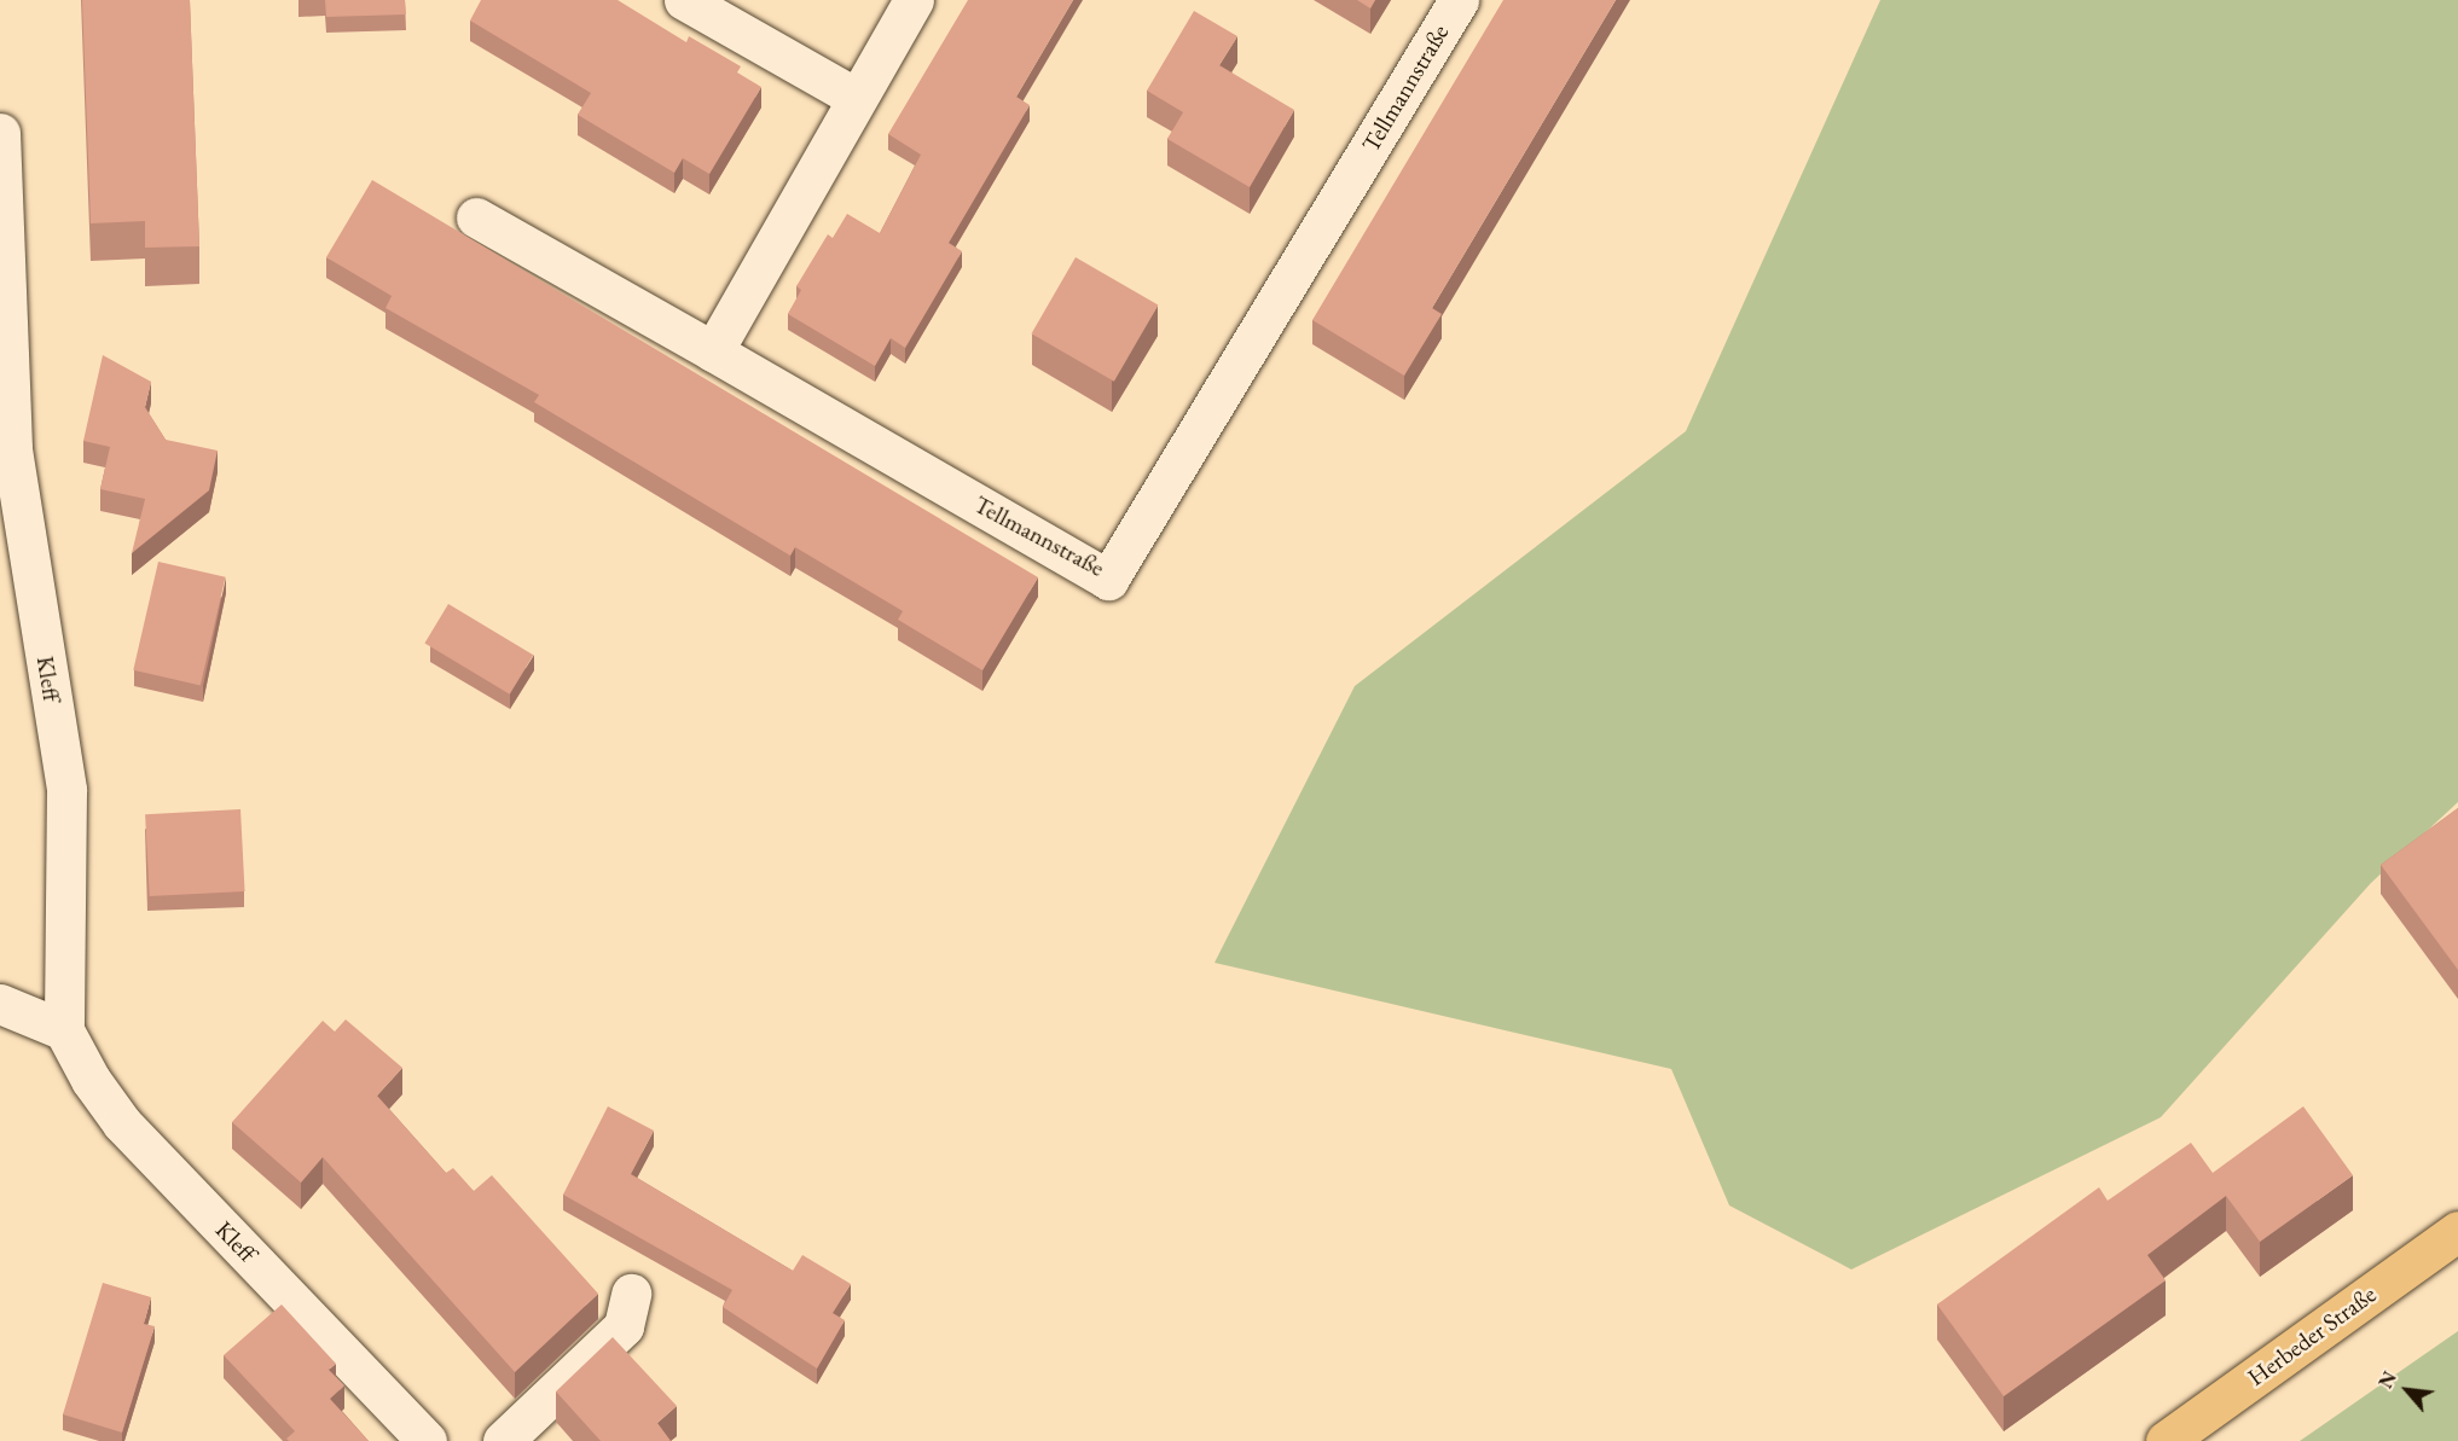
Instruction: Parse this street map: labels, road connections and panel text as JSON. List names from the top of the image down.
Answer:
{
  "streets": {
    "main road": ["Herbeder Straße"],
    "street": ["Tellmannstraße", "Kleff"]
  },
  "north": "top left"
}
